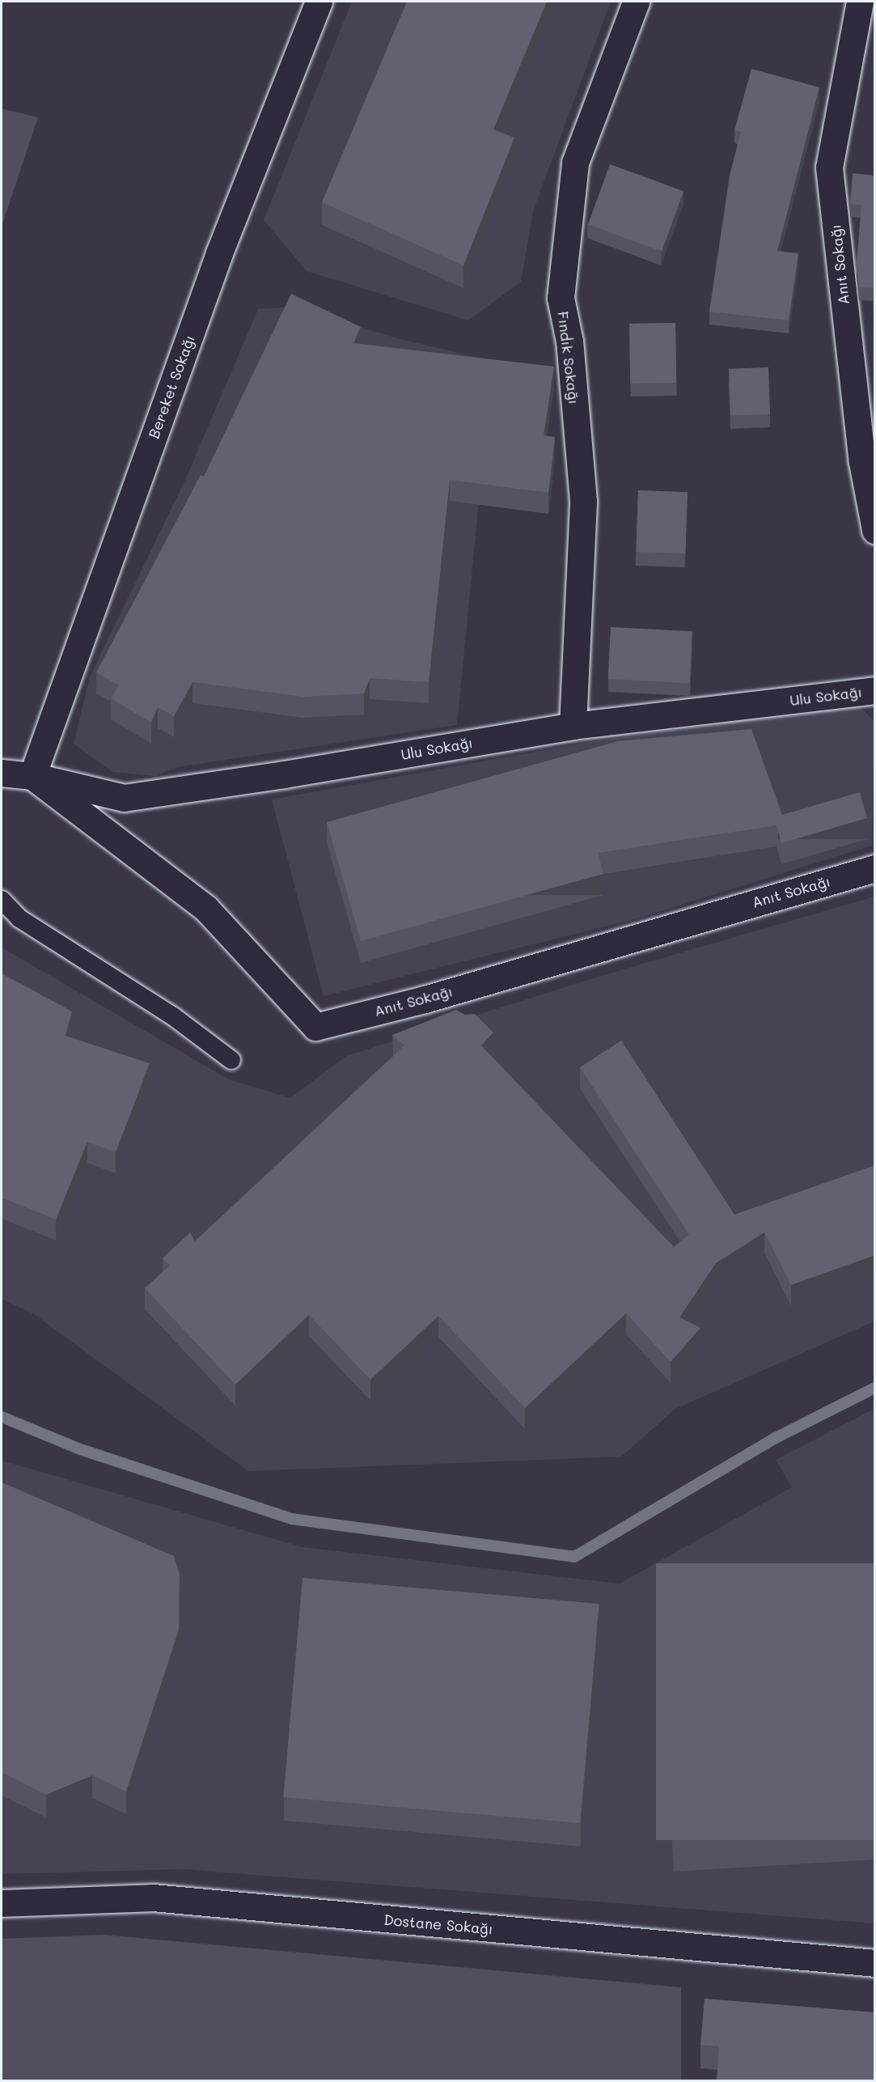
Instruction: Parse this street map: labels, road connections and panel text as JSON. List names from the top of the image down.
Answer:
{
  "streets": {
    "street": [
      "Anıt Sokağı",
      "Fındık Sokağı",
      "Bereket Sokağı",
      "Ulu Sokağı",
      "Dostane Sokağı"
    ]
  },
  "crossings": [
    ["Anıt Sokağı", "Bereket Sokağı"],
    ["Anıt Sokağı", "Ulu Sokağı"],
    ["Fındık Sokağı", "Ulu Sokağı"],
    ["Bereket Sokağı", "Ulu Sokağı"]
  ]
}
